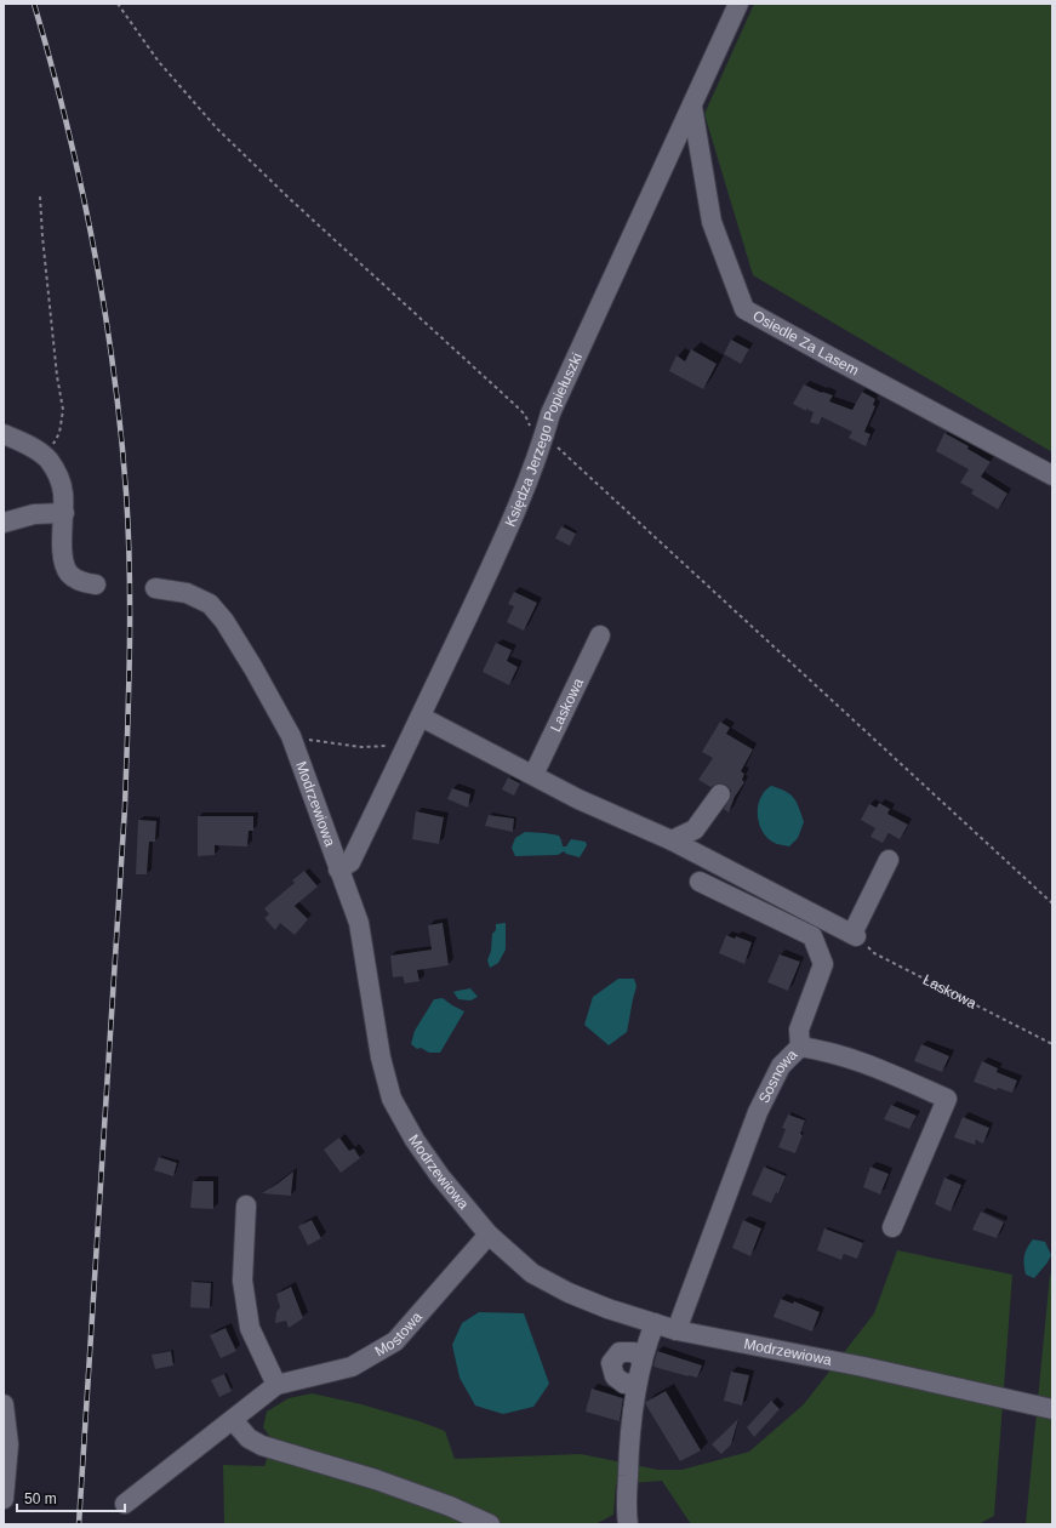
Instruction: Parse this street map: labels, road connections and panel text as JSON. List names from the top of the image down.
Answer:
{
  "streets": {
    "street": [
      "Osiedle Za Lasem",
      "Księdza Jerzego Popiełuszki",
      "Laskowa",
      "Modrzewiowa",
      "Sosnowa",
      "Mostowa"
    ]
  },
  "crossings": [
    ["Osiedle Za Lasem", "Księdza Jerzego Popiełuszki"],
    ["Księdza Jerzego Popiełuszki", "Modrzewiowa"],
    ["Modrzewiowa", "Sosnowa"],
    ["Modrzewiowa", "Mostowa"]
  ],
  "scale_bar": "50 m"
}
